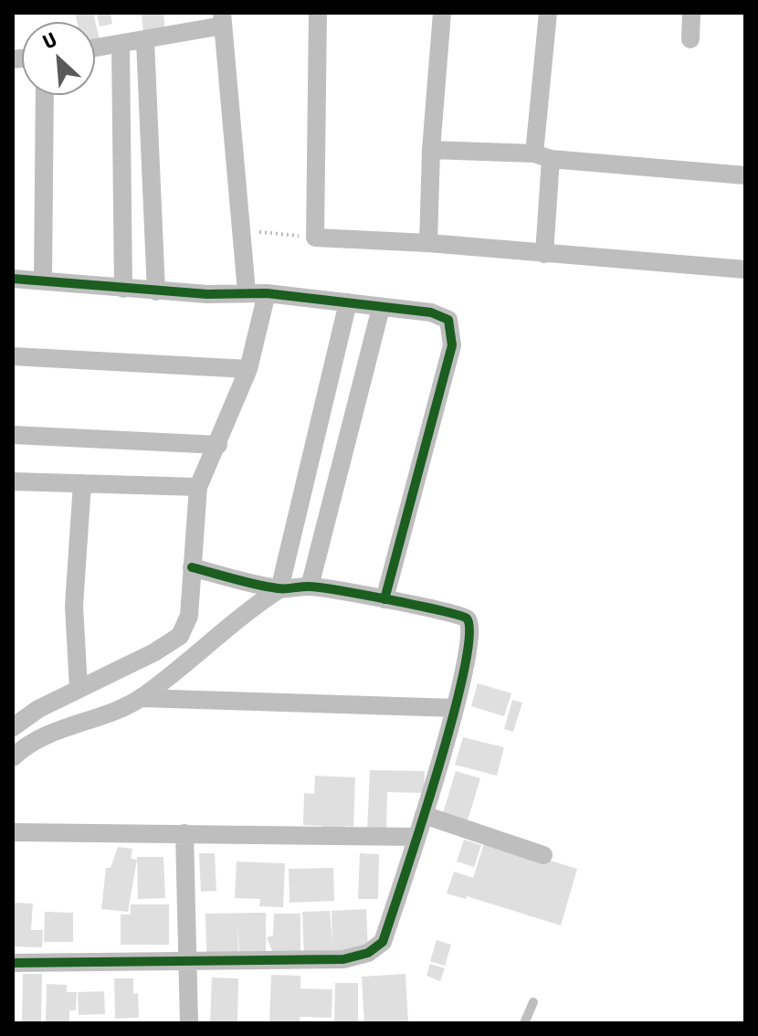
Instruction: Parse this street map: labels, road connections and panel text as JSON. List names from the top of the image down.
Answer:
{
  "north": "top left"
}
